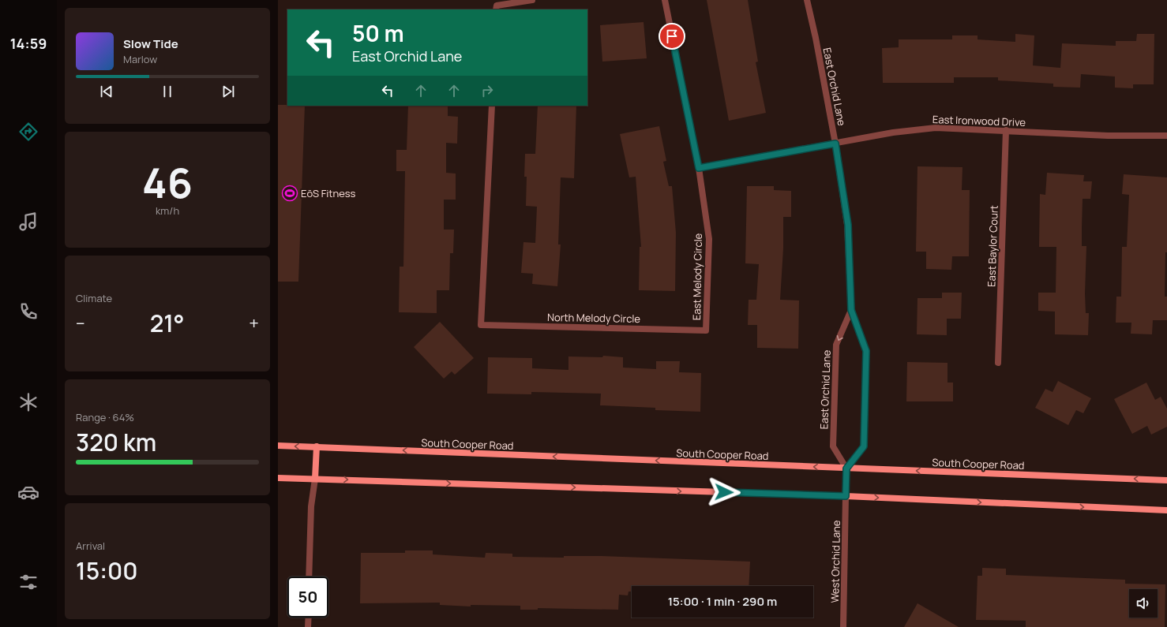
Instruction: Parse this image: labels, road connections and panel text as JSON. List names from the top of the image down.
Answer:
{
  "streets": {
    "main road": ["South Cooper Road"],
    "street": [
      "East Orchid Lane",
      "East Ironwood Drive",
      "East Baylor Court",
      "East Melody Circle",
      "North Melody Circle",
      "West Orchid Lane"
    ]
  },
  "crossings": [
    ["East Orchid Lane", "East Ironwood Drive"],
    ["East Orchid Lane", "South Cooper Road"],
    ["East Ironwood Drive", "East Baylor Court"],
    ["East Ironwood Drive", "East Melody Circle"],
    ["East Melody Circle", "North Melody Circle"]
  ],
  "places": {
    "sports": ["EōS Fitness"]
  },
  "page": {
    "tabs": "14:59",
    "turn": ["50 m", "East Orchid Lane"],
    "song": ["Slow Tide", "Marlow"],
    "tile": [
      ["46", "km/h"],
      "Climate",
      ["Range · 64%", "320 km"],
      ["Arrival", "15:00"]
    ],
    "heat": ["−", "21°", "+"],
    "limit": "50",
    "trip": "15:00 · 1 min · 290 m"
  }
}
